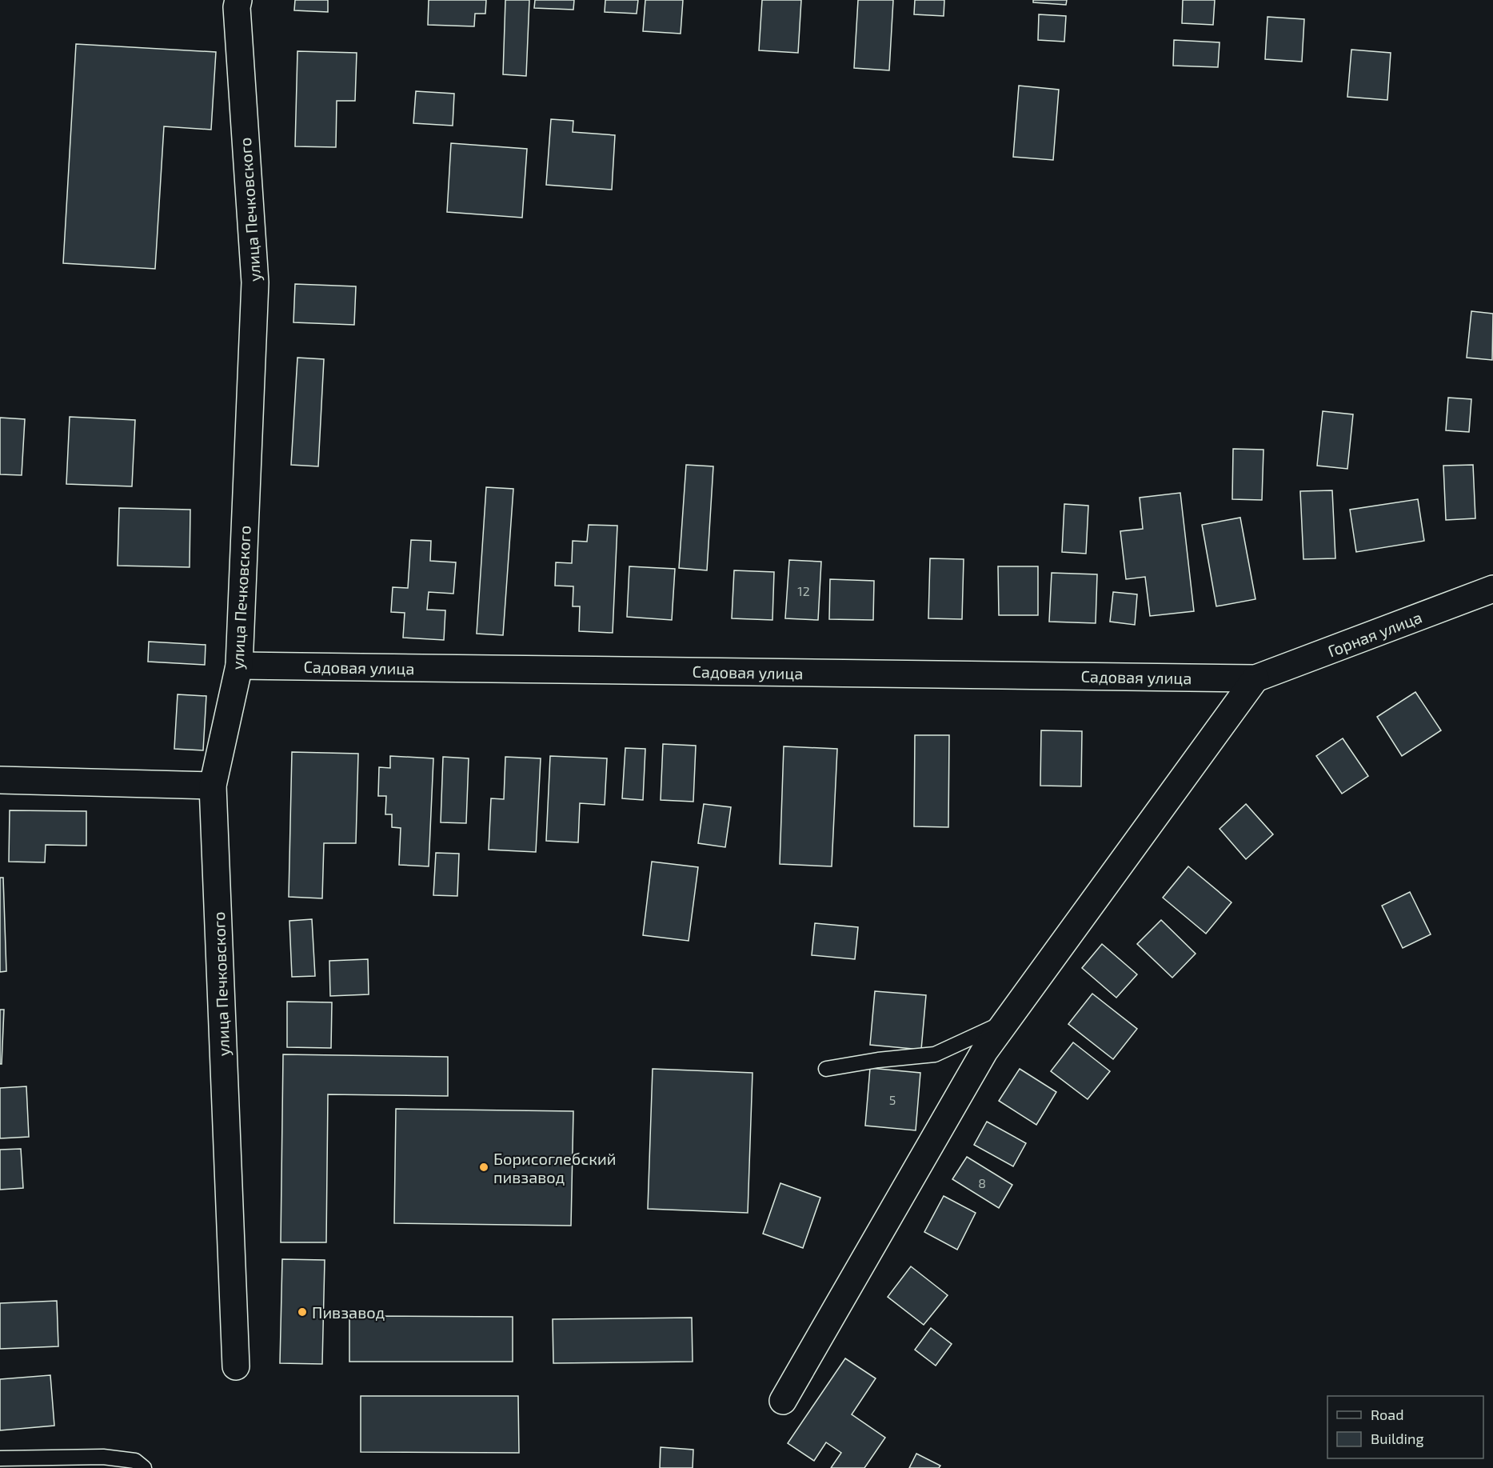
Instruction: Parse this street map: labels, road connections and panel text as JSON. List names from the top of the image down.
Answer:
{
  "streets": {
    "street": ["улица Печковского", "Горная улица", "Садовая улица"]
  },
  "crossings": [
    ["улица Печковского", "Садовая улица"],
    ["Горная улица", "Садовая улица"]
  ],
  "places": ["Борисоглебский пивзавод", "Пивзавод"],
  "house_numbers": ["12", "5", "8"],
  "legend": ["Road", "Building"]
}
